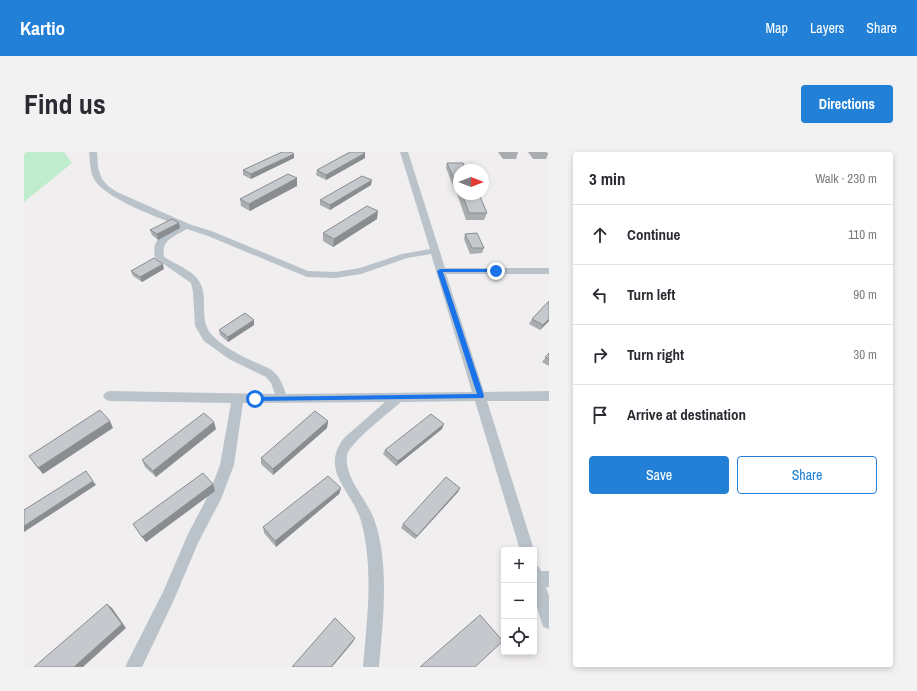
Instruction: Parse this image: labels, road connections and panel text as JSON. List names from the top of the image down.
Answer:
{
  "north": "right",
  "page": {
    "header": "Kartio",
    "nav": ["Map", "Layers", "Share"],
    "title": "Find us",
    "buttons": [
      "Directions",
      ["Save", "Share"]
    ],
    "heading": ["3 min", "Walk · 230 m"],
    "list": [
      ["Continue", "110 m"],
      ["Turn left", "90 m"],
      ["Turn right", "30 m"],
      "Arrive at destination"
    ],
    "map_buttons": ["+", "−"]
  }
}
